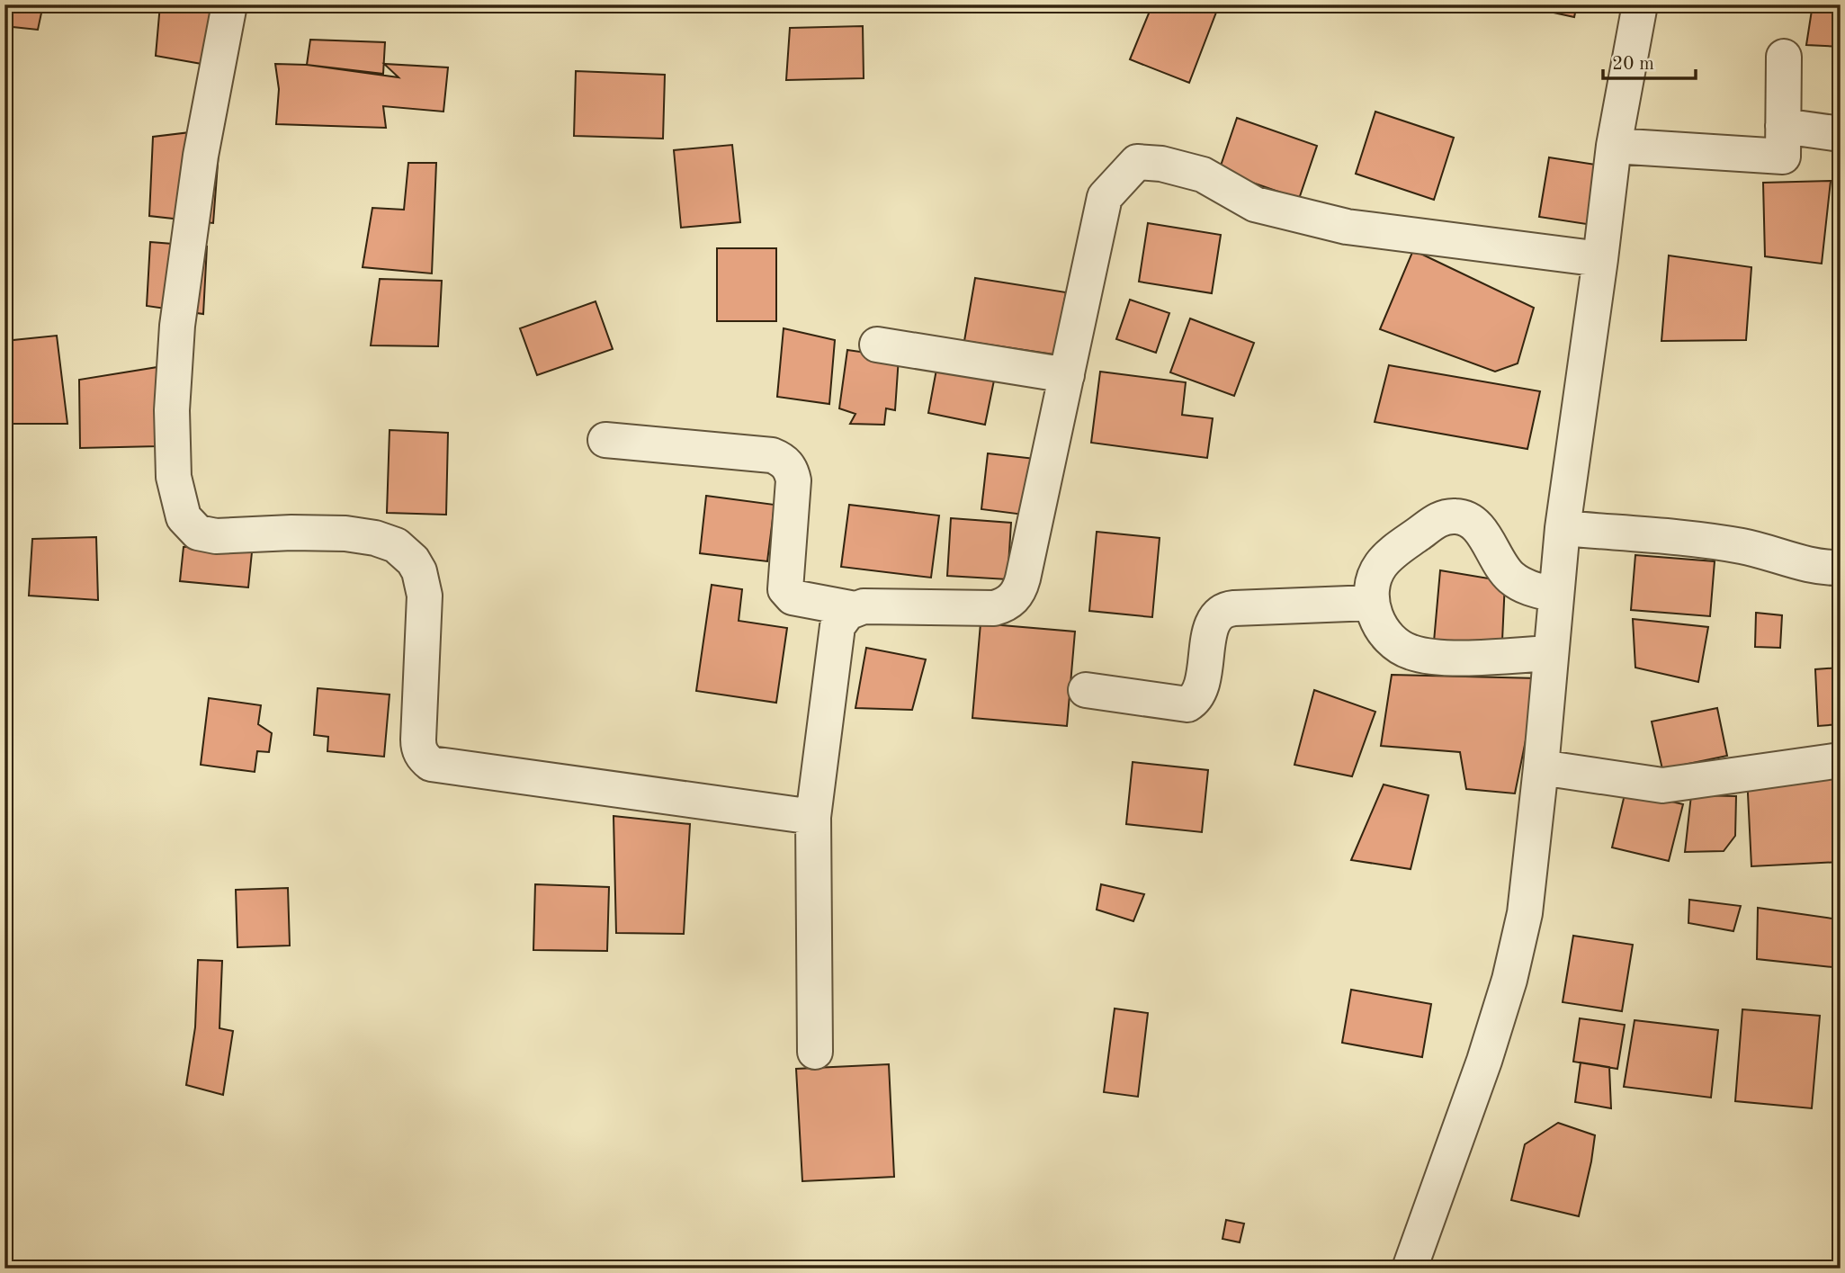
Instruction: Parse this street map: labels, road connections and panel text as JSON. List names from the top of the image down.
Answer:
{
  "scale_bar": "20 m"
}
